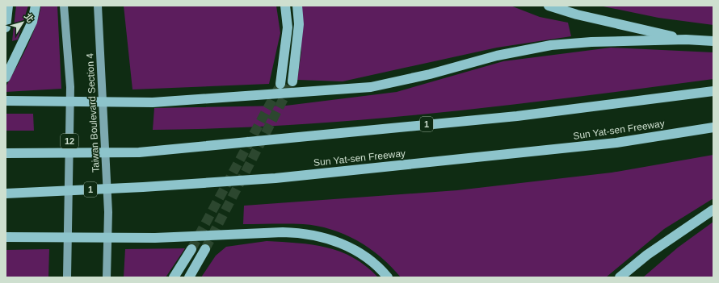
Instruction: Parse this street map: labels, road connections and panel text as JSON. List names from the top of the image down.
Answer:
{
  "streets": {
    "highway": ["1", "Sun Yat-sen Freeway"],
    "main road": ["Taiwan Boulevard Section 4", "12"]
  },
  "north": "top right"
}
